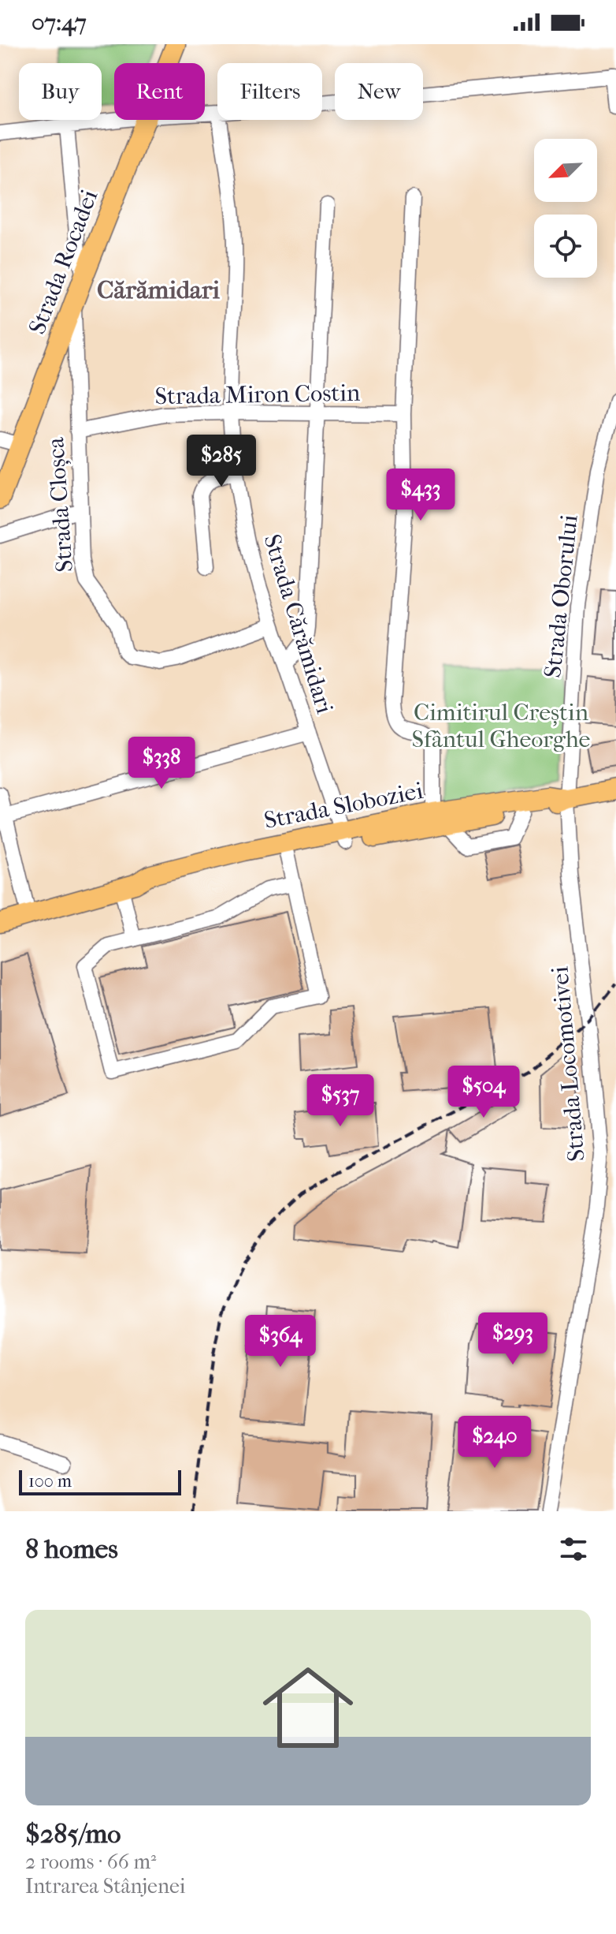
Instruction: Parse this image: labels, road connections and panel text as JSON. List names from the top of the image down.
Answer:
{
  "streets": {
    "main road": ["Strada Rocadei", "Strada Sloboziei"],
    "street": [
      "Strada Miron Costin",
      "Strada Cloșca",
      "Strada Oborului",
      "Strada Cărămidari",
      "Strada Locomotivei"
    ]
  },
  "crossings": [
    ["Strada Rocadei", "Strada Cloșca"],
    ["Strada Miron Costin", "Strada Cloșca"],
    ["Strada Miron Costin", "Strada Cărămidari"],
    ["Strada Cloșca", "Strada Cărămidari"],
    ["Strada Oborului", "Strada Sloboziei"],
    ["Strada Oborului", "Strada Locomotivei"],
    ["Strada Cărămidari", "Strada Sloboziei"],
    ["Strada Sloboziei", "Strada Locomotivei"]
  ],
  "districts": ["Cărămidari"],
  "parks": ["Cimitirul Creștin Sfântul Gheorghe"],
  "scale_bar": "100 m",
  "north": "bottom left",
  "page": {
    "status": "07:47",
    "chip": [
      "Buy",
      "Rent",
      "Filters",
      "New"
    ],
    "price": [
      "$285",
      "$433",
      "$338",
      "$504",
      "$537",
      "$293",
      "$364",
      "$240"
    ],
    "scale": "100 m",
    "heading": "8 homes",
    "list": [
      {
        "name": "$285/mo",
        "note": "2 rooms · 66 m² · Intrarea Stânjenei"
      }
    ]
  }
}
